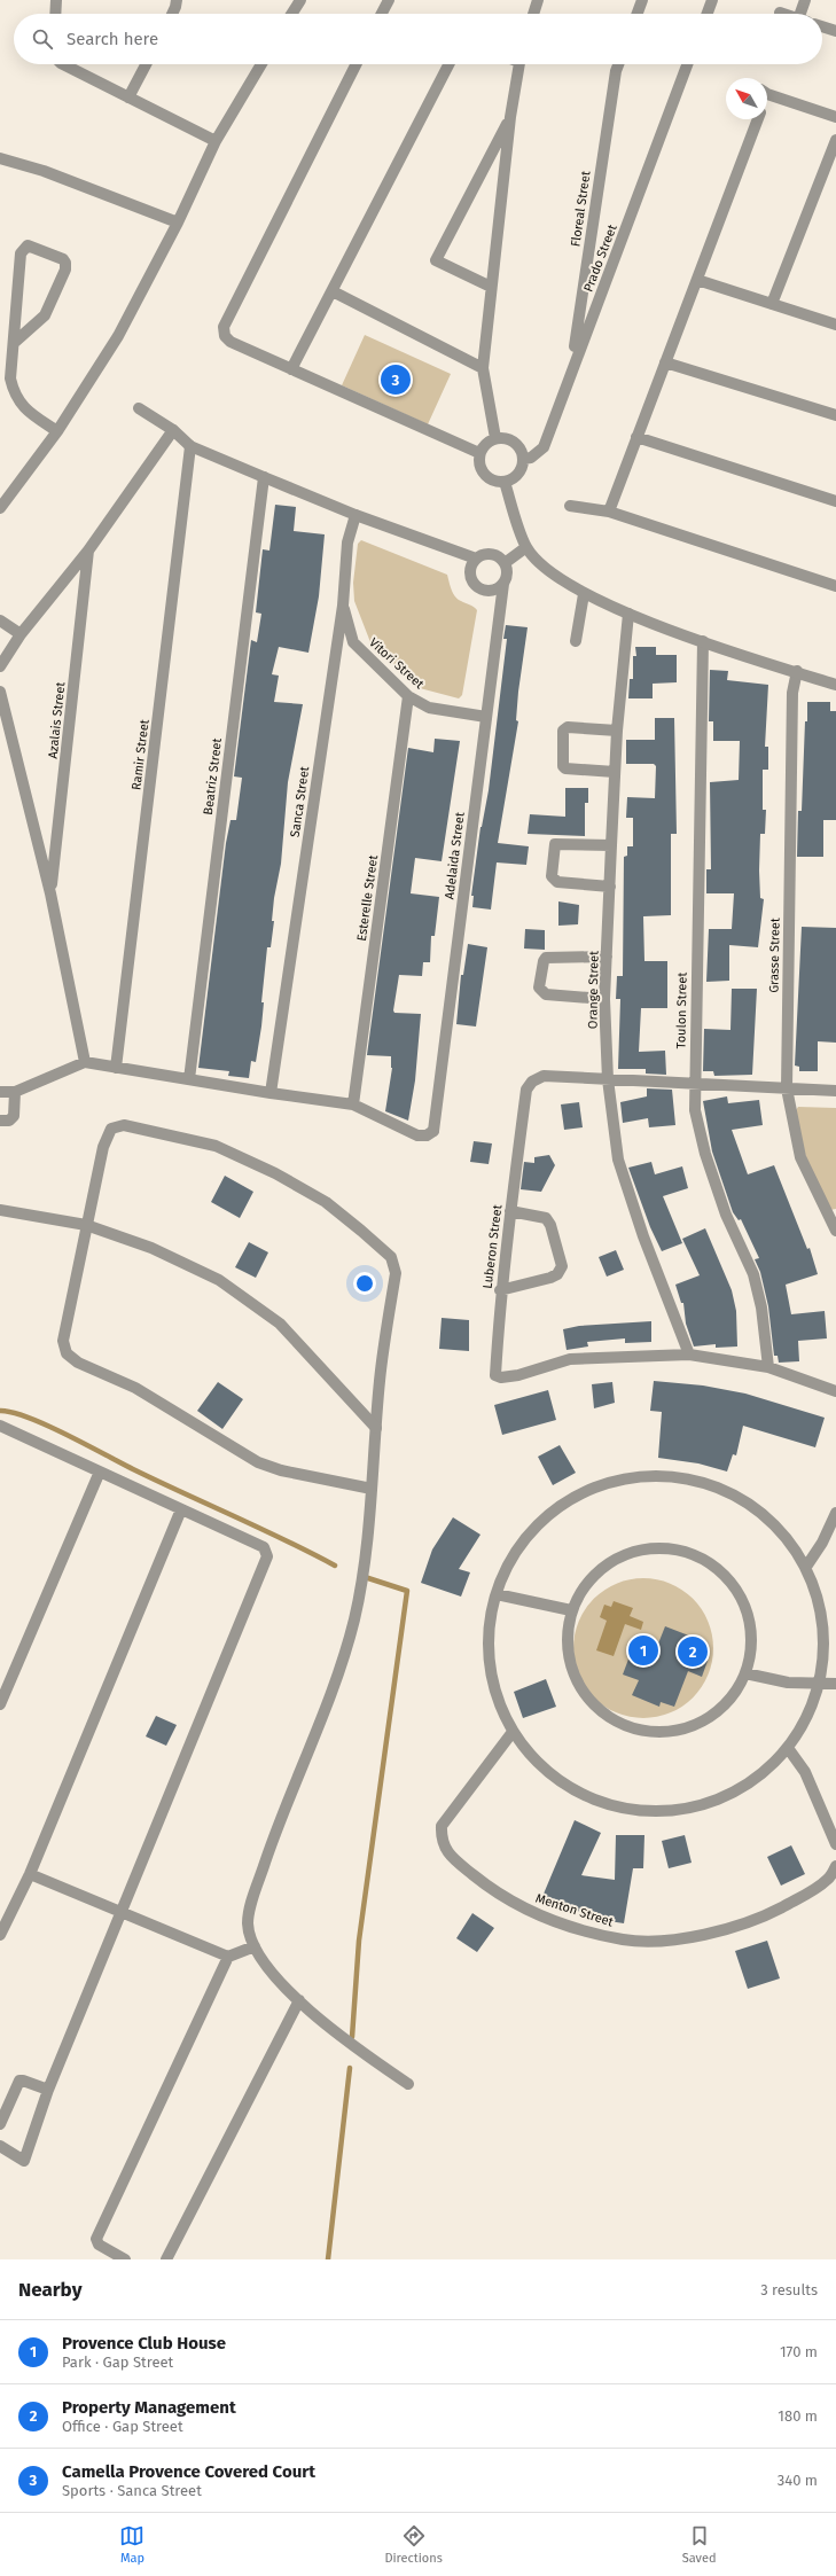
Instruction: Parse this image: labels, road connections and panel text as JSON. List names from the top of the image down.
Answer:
{
  "streets": {
    "street": [
      "Floreal Street",
      "Prado Street",
      "Vitori Street",
      "Azalais Street",
      "Ramir Street",
      "Beatriz Street",
      "Sanca Street",
      "Adelaida Street",
      "Esterelle Street",
      "Grasse Street",
      "Orange Street",
      "Toulon Street",
      "Luberon Street",
      "Menton Street"
    ]
  },
  "crossings": [
    ["Floreal Street", "Prado Street"],
    ["Vitori Street", "Sanca Street"],
    ["Vitori Street", "Adelaida Street"],
    ["Vitori Street", "Esterelle Street"],
    ["Adelaida Street", "Esterelle Street"],
    ["Grasse Street", "Luberon Street"],
    ["Orange Street", "Luberon Street"],
    ["Toulon Street", "Luberon Street"]
  ],
  "north": "top left",
  "page": {
    "search": "Search here",
    "pins": ["3", "1", "2"],
    "heading": ["Nearby", "3 results"],
    "list": [
      {
        "mark": "1",
        "name": "Provence Club House",
        "note": "Park · Gap Street",
        "value": "170 m"
      },
      {
        "mark": "2",
        "name": "Property Management",
        "note": "Office · Gap Street",
        "value": "180 m"
      },
      {
        "mark": "3",
        "name": "Camella Provence Covered Court",
        "note": "Sports · Sanca Street",
        "value": "340 m"
      }
    ],
    "nav": ["Map", "Directions", "Saved"]
  }
}
